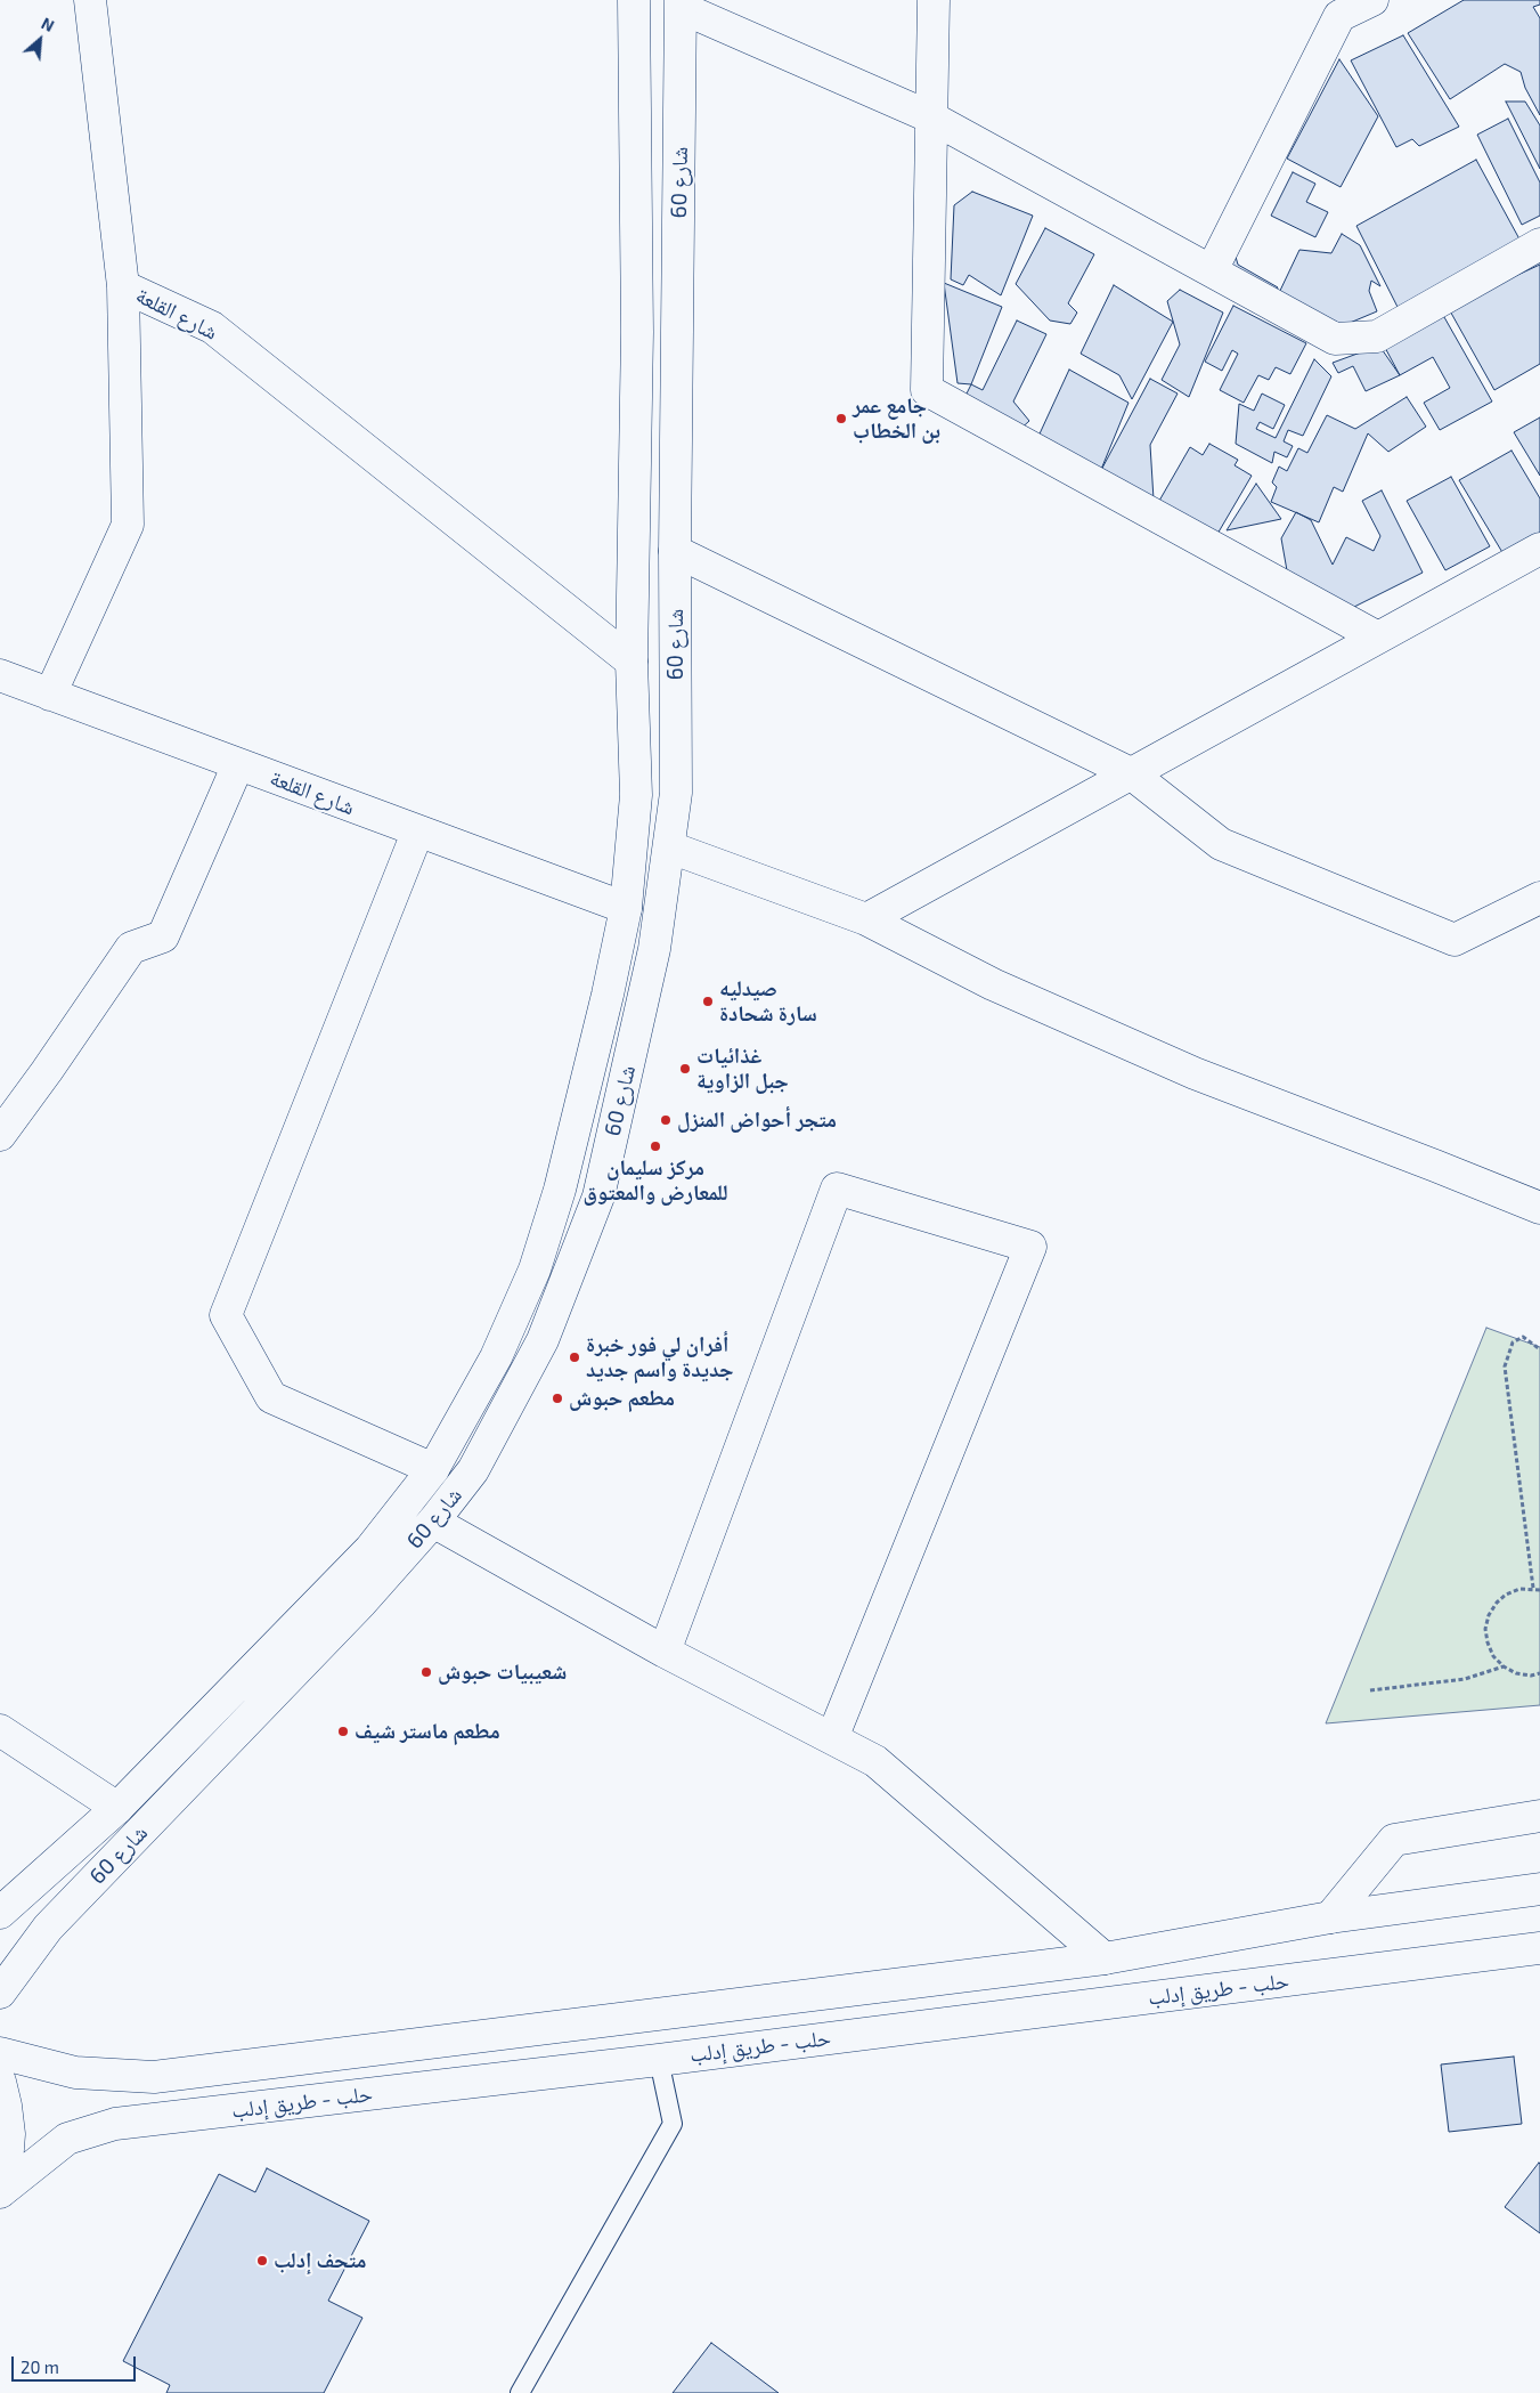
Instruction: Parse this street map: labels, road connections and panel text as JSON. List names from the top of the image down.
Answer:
{
  "streets": {
    "street": ["شارع 60", "شارع القلعة", "حلب - طريق إدلب"]
  },
  "crossings": [
    ["شارع 60", "شارع القلعة"]
  ],
  "places": [
    "جامع عمر بن الخطاب",
    "صيدليه سارة شحادة",
    "غذائيات جبل الزاوية",
    "متجر أحواض المنزل",
    "مركز سليمان للمعارض والمعتوق",
    "أفران لي فور خبرة جديدة واسم جديد",
    "مطعم حبوش",
    "شعيبيات حبوش",
    "مطعم ماستر شيف",
    "متحف إدلب"
  ],
  "scale_bar": "20 m",
  "north": "top right"
}
